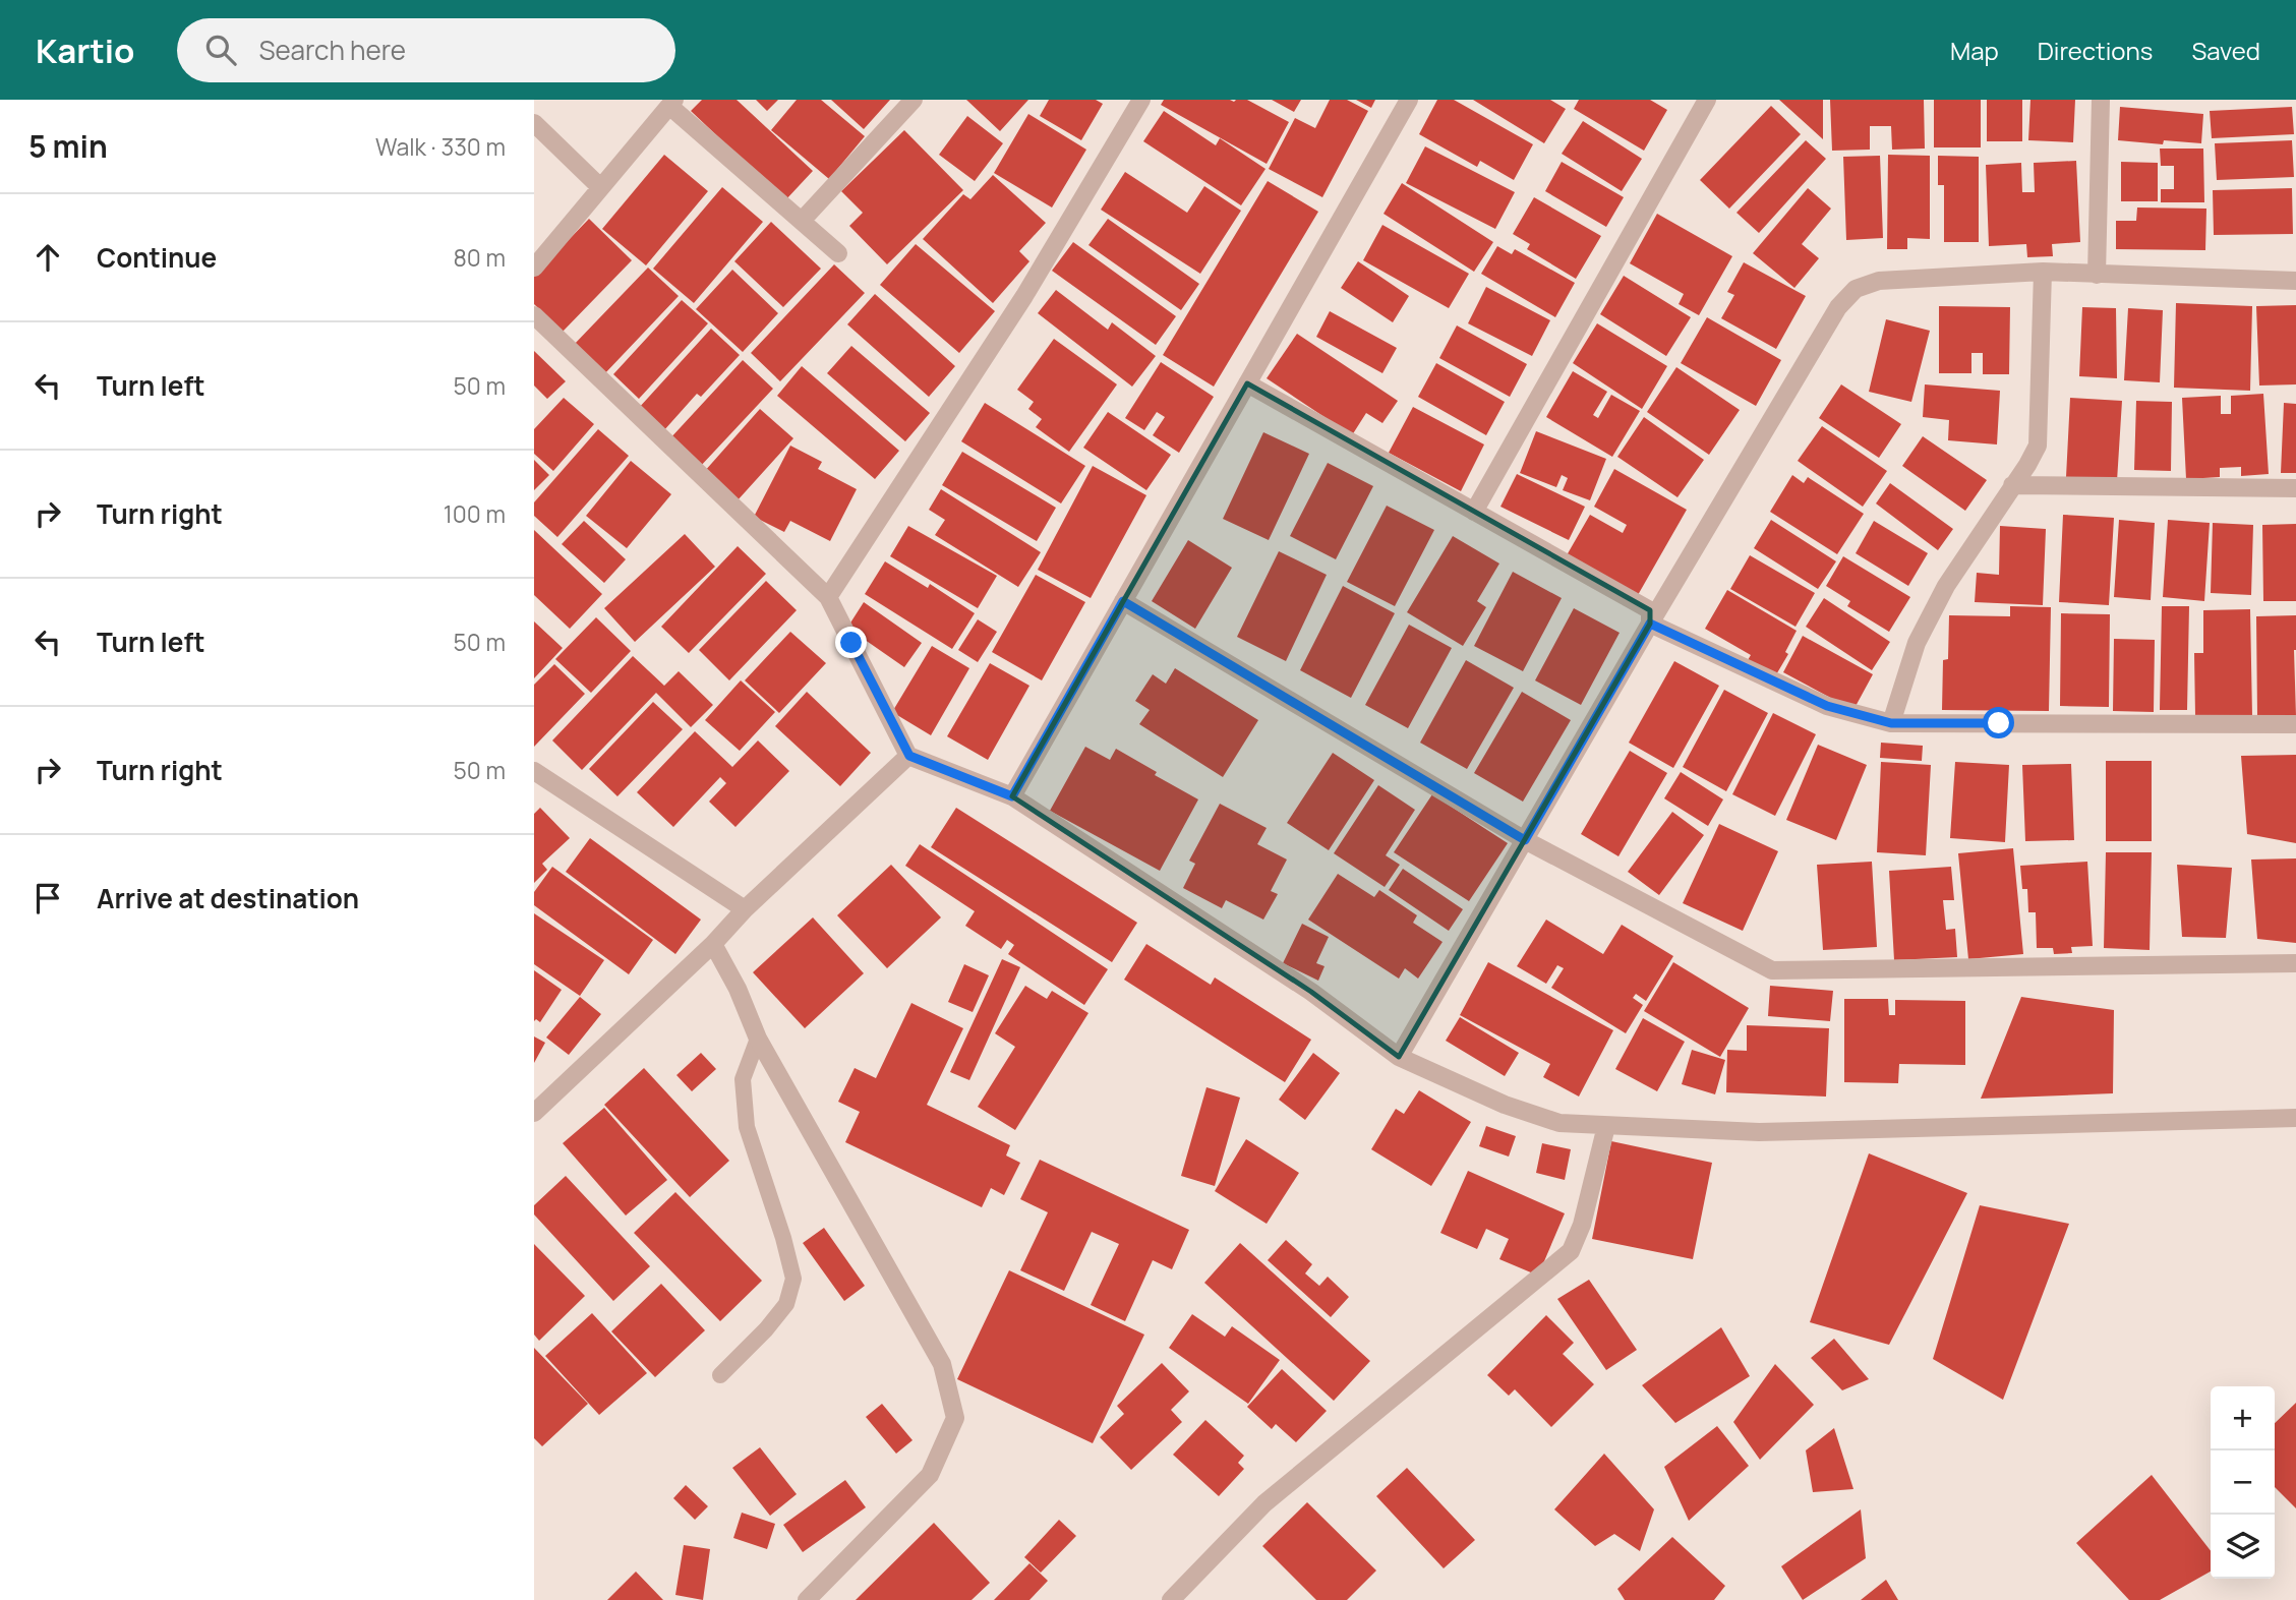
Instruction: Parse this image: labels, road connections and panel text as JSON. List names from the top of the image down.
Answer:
{
  "page": {
    "header": "Kartio",
    "search": "Search here",
    "nav": ["Map", "Directions", "Saved"],
    "heading": ["5 min", "Walk · 330 m"],
    "list": [
      ["Continue", "80 m"],
      ["Turn left", "50 m"],
      ["Turn right", "100 m"],
      ["Turn left", "50 m"],
      ["Turn right", "50 m"],
      "Arrive at destination"
    ],
    "map_buttons": ["+", "−"]
  }
}
